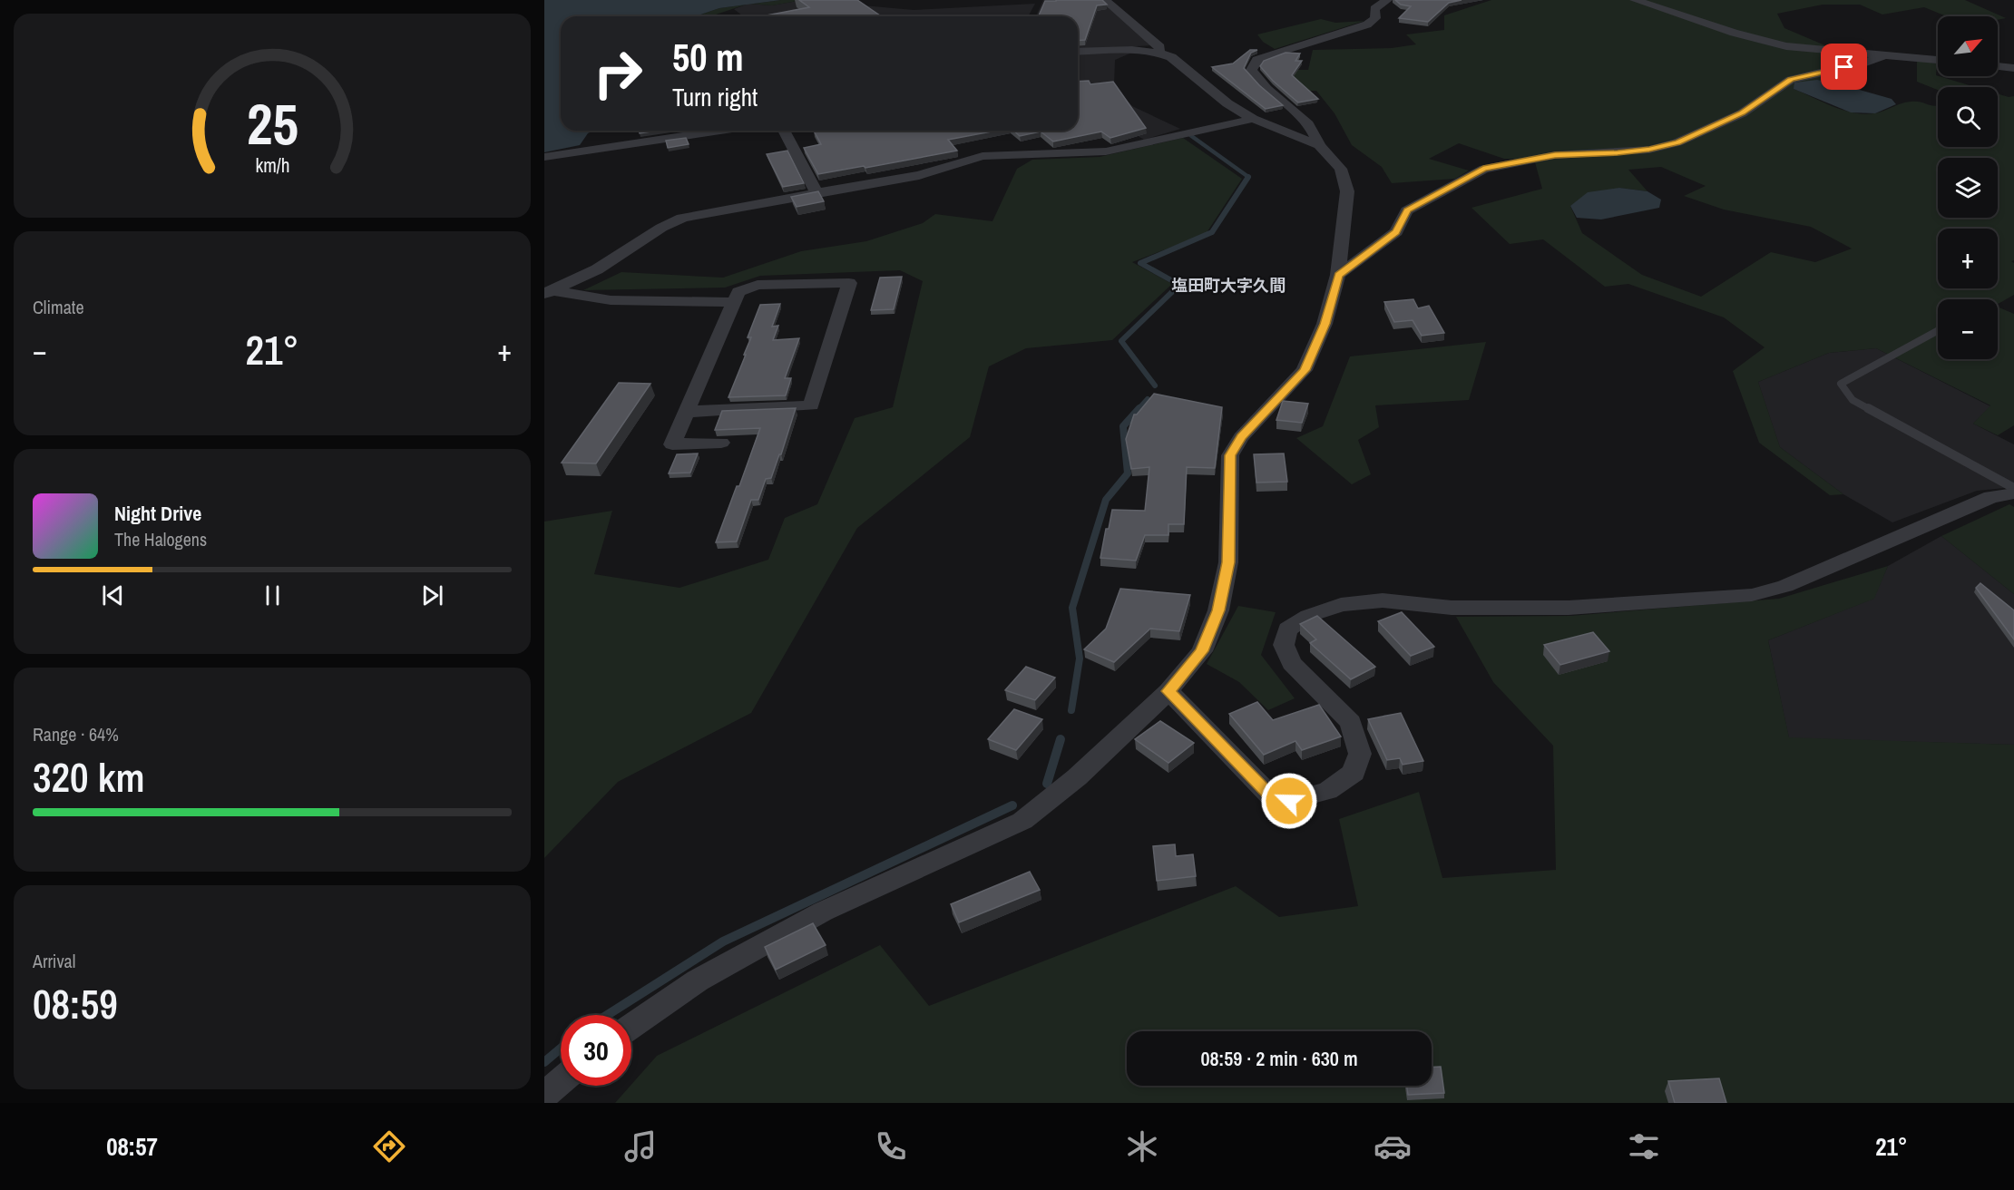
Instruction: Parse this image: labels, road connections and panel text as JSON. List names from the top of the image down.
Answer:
{
  "districts": ["塩田町大字久間"],
  "north": "top right",
  "page": {
    "map_buttons": ["+", "−"],
    "turn": ["50 m", "Turn right"],
    "tile": [
      "Climate",
      ["Range · 64%", "320 km"],
      ["Arrival", "08:59"]
    ],
    "heat": ["−", "21°", "+"],
    "song": ["Night Drive", "The Halogens"],
    "limit": "30",
    "trip": "08:59 · 2 min · 630 m",
    "tabs": ["08:57", "21°"],
    "gauge": ["25", "km/h"]
  }
}
